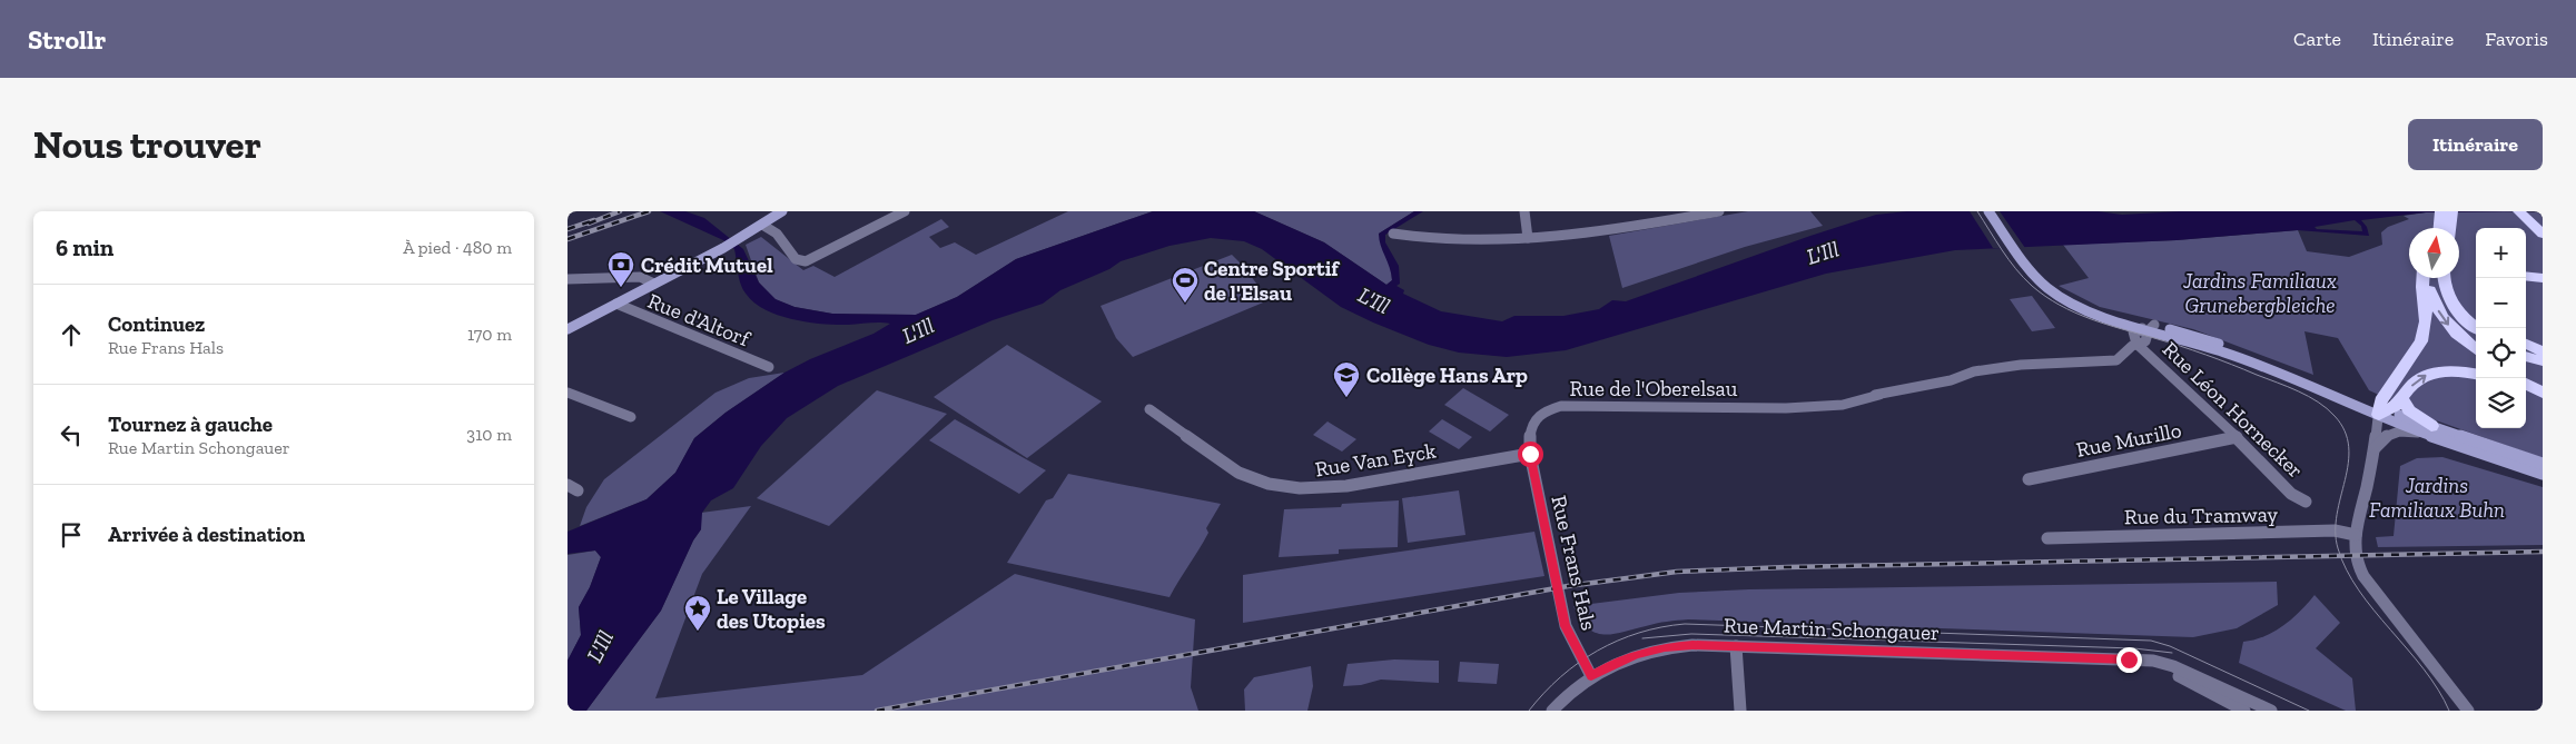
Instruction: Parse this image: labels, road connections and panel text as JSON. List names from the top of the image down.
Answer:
{
  "streets": {
    "street": [
      "Rue d'Altorf",
      "Rue de l'Oberelsau",
      "Rue Léon Hornecker",
      "Rue Murillo",
      "Rue Van Eyck",
      "Rue du Tramway",
      "Rue Frans Hals",
      "Rue Martin Schongauer"
    ]
  },
  "crossings": [
    ["Rue de l'Oberelsau", "Rue Léon Hornecker"],
    ["Rue de l'Oberelsau", "Rue Van Eyck"],
    ["Rue de l'Oberelsau", "Rue Frans Hals"],
    ["Rue Léon Hornecker", "Rue Murillo"],
    ["Rue Van Eyck", "Rue Frans Hals"],
    ["Rue Frans Hals", "Rue Martin Schongauer"]
  ],
  "water": ["L'Ill"],
  "parks": ["Jardins Familiaux Grunebergbleiche", "Jardins Familiaux Buhn"],
  "places": {
    "bank": ["Crédit Mutuel"],
    "sports": ["Centre Sportif de l'Elsau"],
    "school or university": ["Collège Hans Arp"],
    "place": ["Le Village des Utopies"]
  },
  "north": "top",
  "page": {
    "header": "Strollr",
    "nav": ["Carte", "Itinéraire", "Favoris"],
    "buttons": "Itinéraire",
    "title": "Nous trouver",
    "heading": ["6 min", "À pied · 480 m"],
    "map_buttons": ["+", "−"],
    "list": [
      ["Continuez", "Rue Frans Hals", "170 m"],
      ["Tournez à gauche", "Rue Martin Schongauer", "310 m"],
      "Arrivée à destination"
    ]
  }
}
